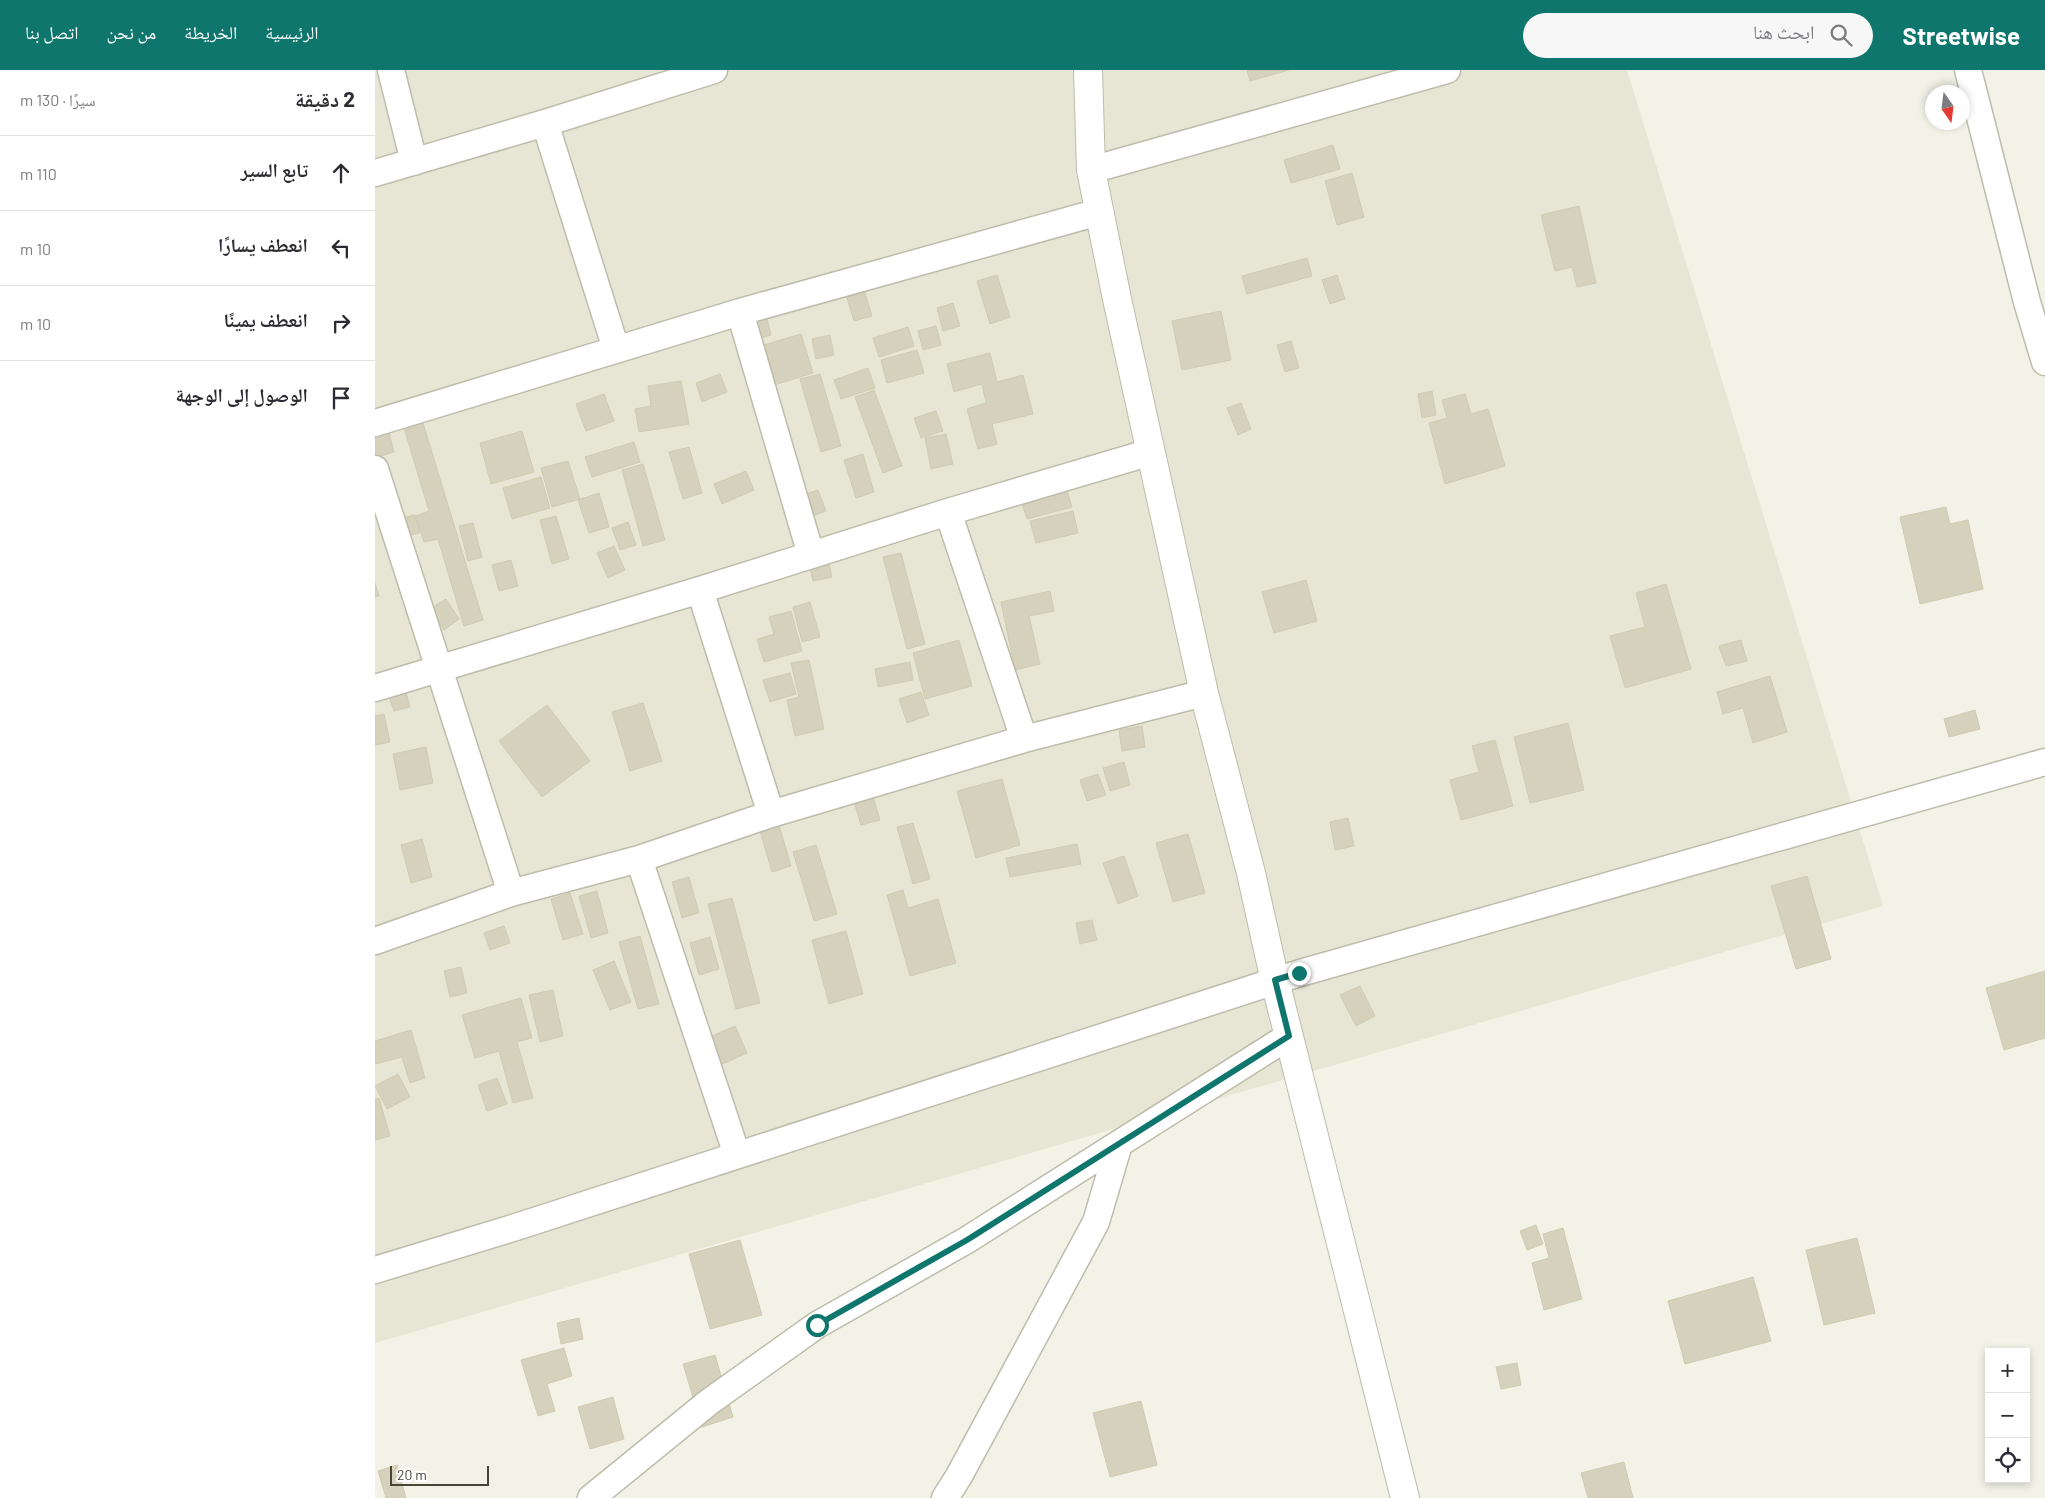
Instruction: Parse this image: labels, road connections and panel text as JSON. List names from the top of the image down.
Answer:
{
  "scale_bar": "20 m",
  "north": "bottom",
  "page": {
    "header": "Streetwise",
    "search": "ابحث هنا",
    "nav": [
      "الرئيسية",
      "الخريطة",
      "من نحن",
      "اتصل بنا"
    ],
    "heading": ["2 دقيقة", "سيرًا · 130 m"],
    "list": [
      ["تابع السير", "110 m"],
      ["انعطف يسارًا", "10 m"],
      ["انعطف يمينًا", "10 m"],
      "الوصول إلى الوجهة"
    ],
    "map_buttons": ["+", "−"],
    "scale": "20 m"
  }
}
